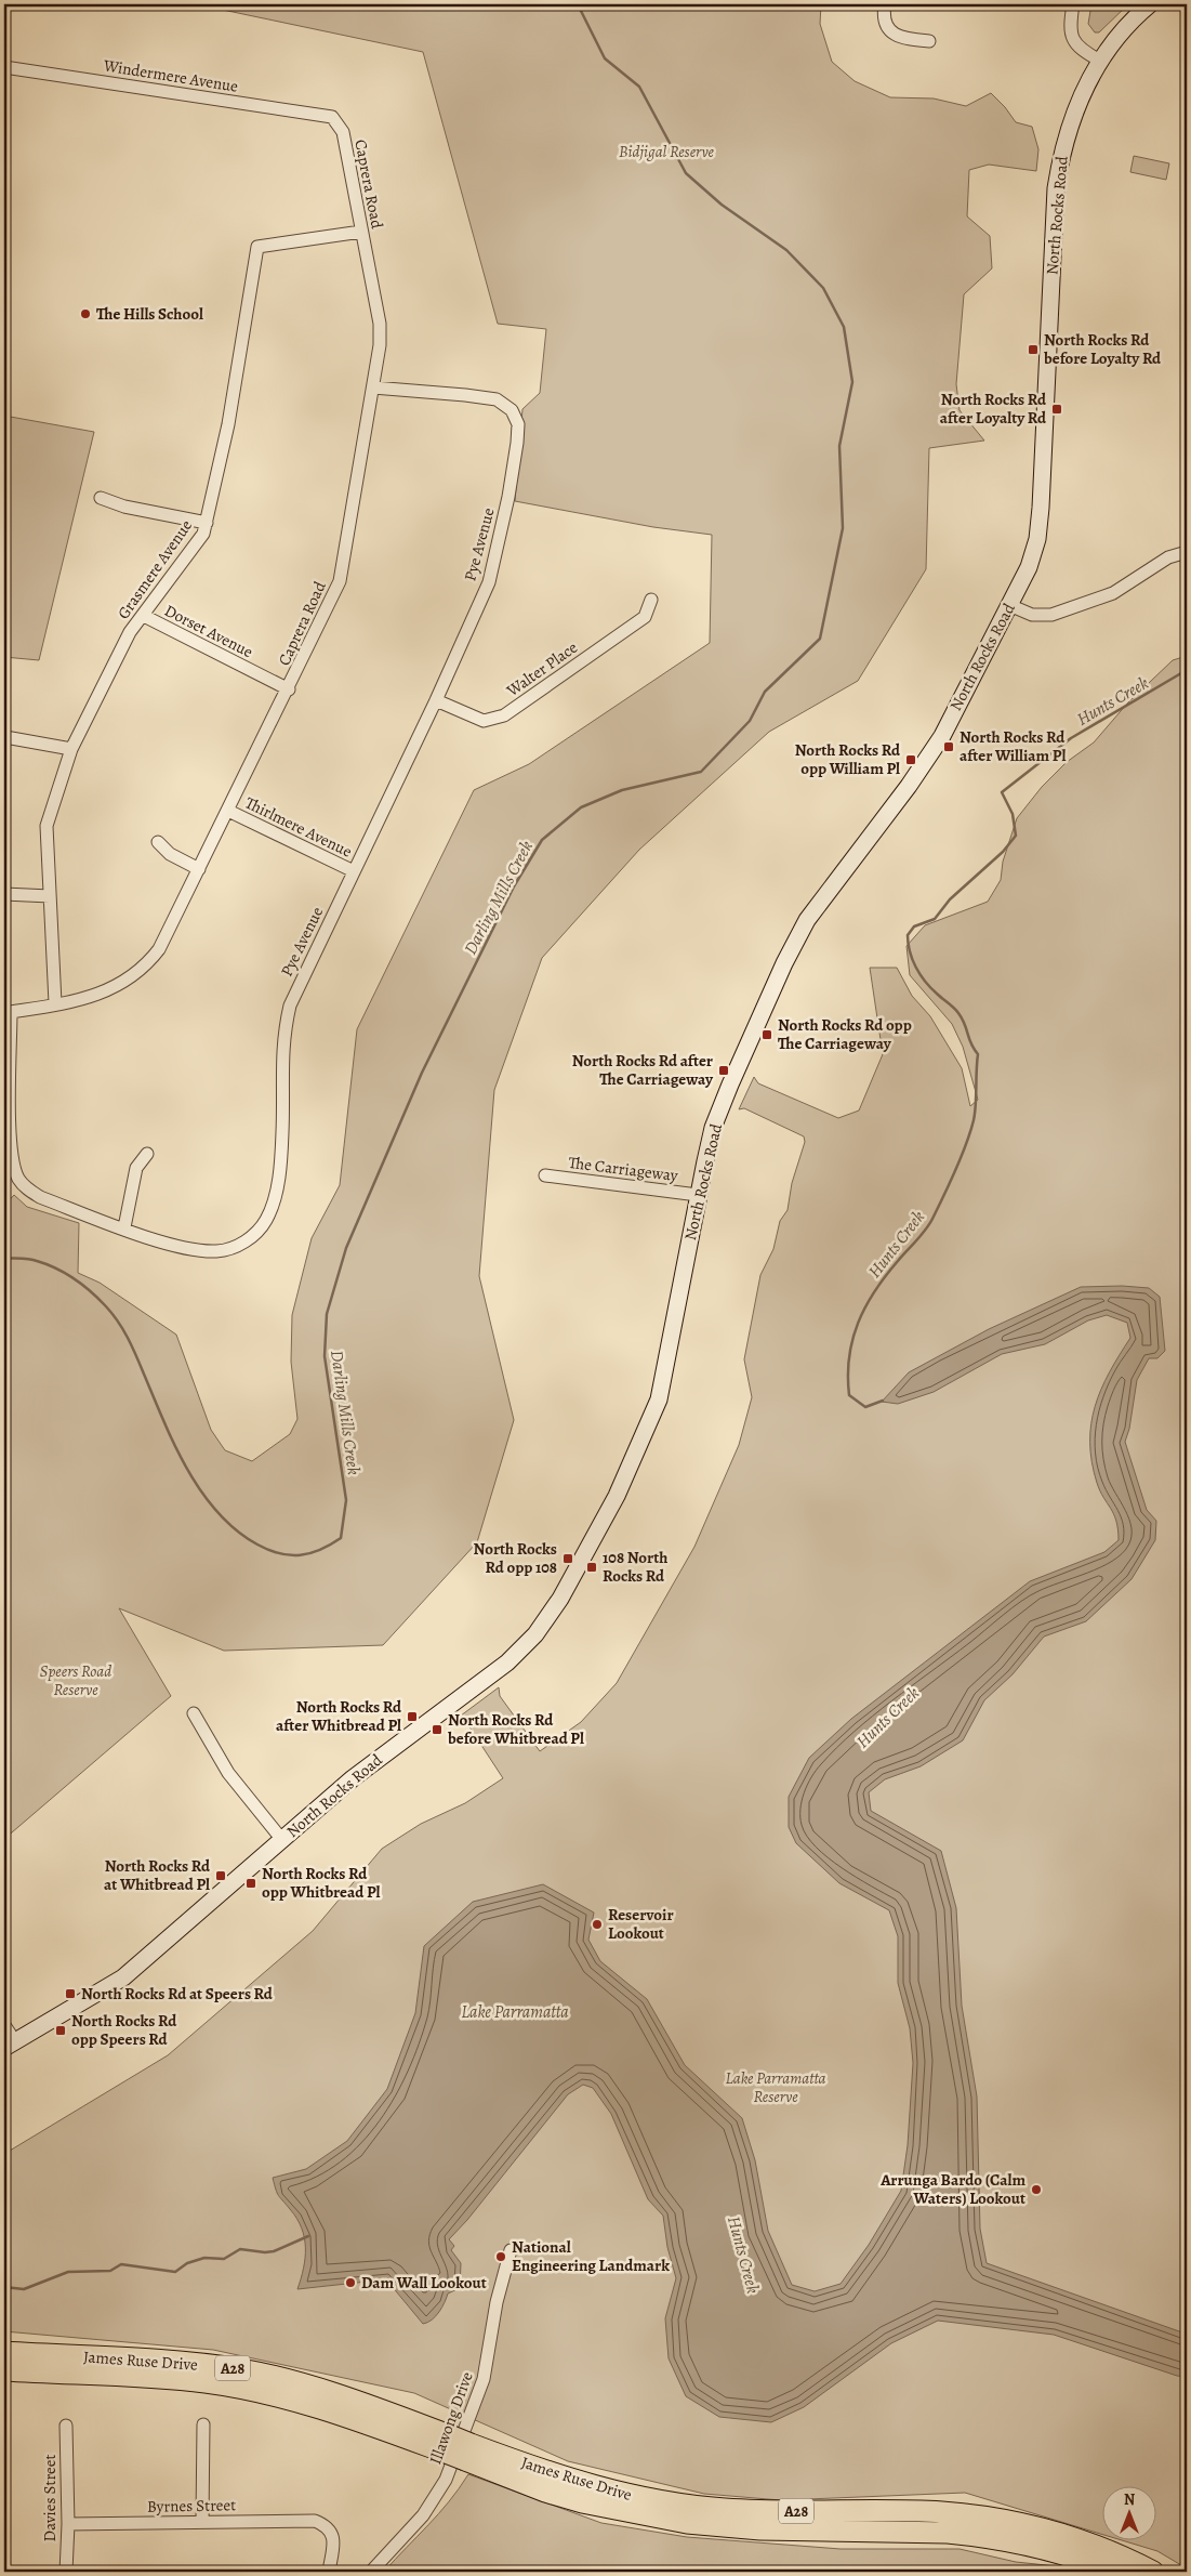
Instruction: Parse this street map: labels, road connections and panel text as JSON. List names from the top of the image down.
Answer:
{
  "streets": {
    "highway": ["James Ruse Drive", "A28"],
    "main road": ["North Rocks Road"],
    "street": [
      "Windermere Avenue",
      "Caprera Road",
      "Pye Avenue",
      "Grasmere Avenue",
      "Dorset Avenue",
      "Walter Place",
      "Thirlmere Avenue",
      "The Carriageway",
      "Illawong Drive",
      "Davies Street",
      "Byrnes Street"
    ]
  },
  "crossings": [
    ["Windermere Avenue", "Caprera Road"],
    ["Caprera Road", "Pye Avenue"],
    ["Caprera Road", "Grasmere Avenue"],
    ["Caprera Road", "Dorset Avenue"],
    ["Caprera Road", "Thirlmere Avenue"],
    ["North Rocks Road", "The Carriageway"],
    ["Pye Avenue", "Walter Place"],
    ["Pye Avenue", "Thirlmere Avenue"],
    ["Grasmere Avenue", "Dorset Avenue"],
    ["James Ruse Drive", "A28"],
    ["Davies Street", "Byrnes Street"]
  ],
  "water": ["Hunts Creek", "Darling Mills Creek", "Lake Parramatta"],
  "parks": ["Bidjigal Reserve", "Speers Road Reserve", "Lake Parramatta Reserve"],
  "places": {
    "other": [
      "The Hills School",
      "Reservoir Lookout",
      "Arrunga Bardo (Calm Waters) Lookout",
      "National Engineering Landmark",
      "Dam Wall Lookout"
    ],
    "transit": [
      "North Rocks Rd before Loyalty Rd",
      "North Rocks Rd after Loyalty Rd",
      "North Rocks Rd after William Pl",
      "North Rocks Rd opp William Pl",
      "North Rocks Rd opp The Carriageway",
      "North Rocks Rd after The Carriageway",
      "North Rocks Rd opp 108",
      "108 North Rocks Rd",
      "North Rocks Rd after Whitbread Pl",
      "North Rocks Rd before Whitbread Pl",
      "North Rocks Rd at Whitbread Pl",
      "North Rocks Rd opp Whitbread Pl",
      "North Rocks Rd at Speers Rd",
      "North Rocks Rd opp Speers Rd"
    ]
  },
  "north": "top"
}
